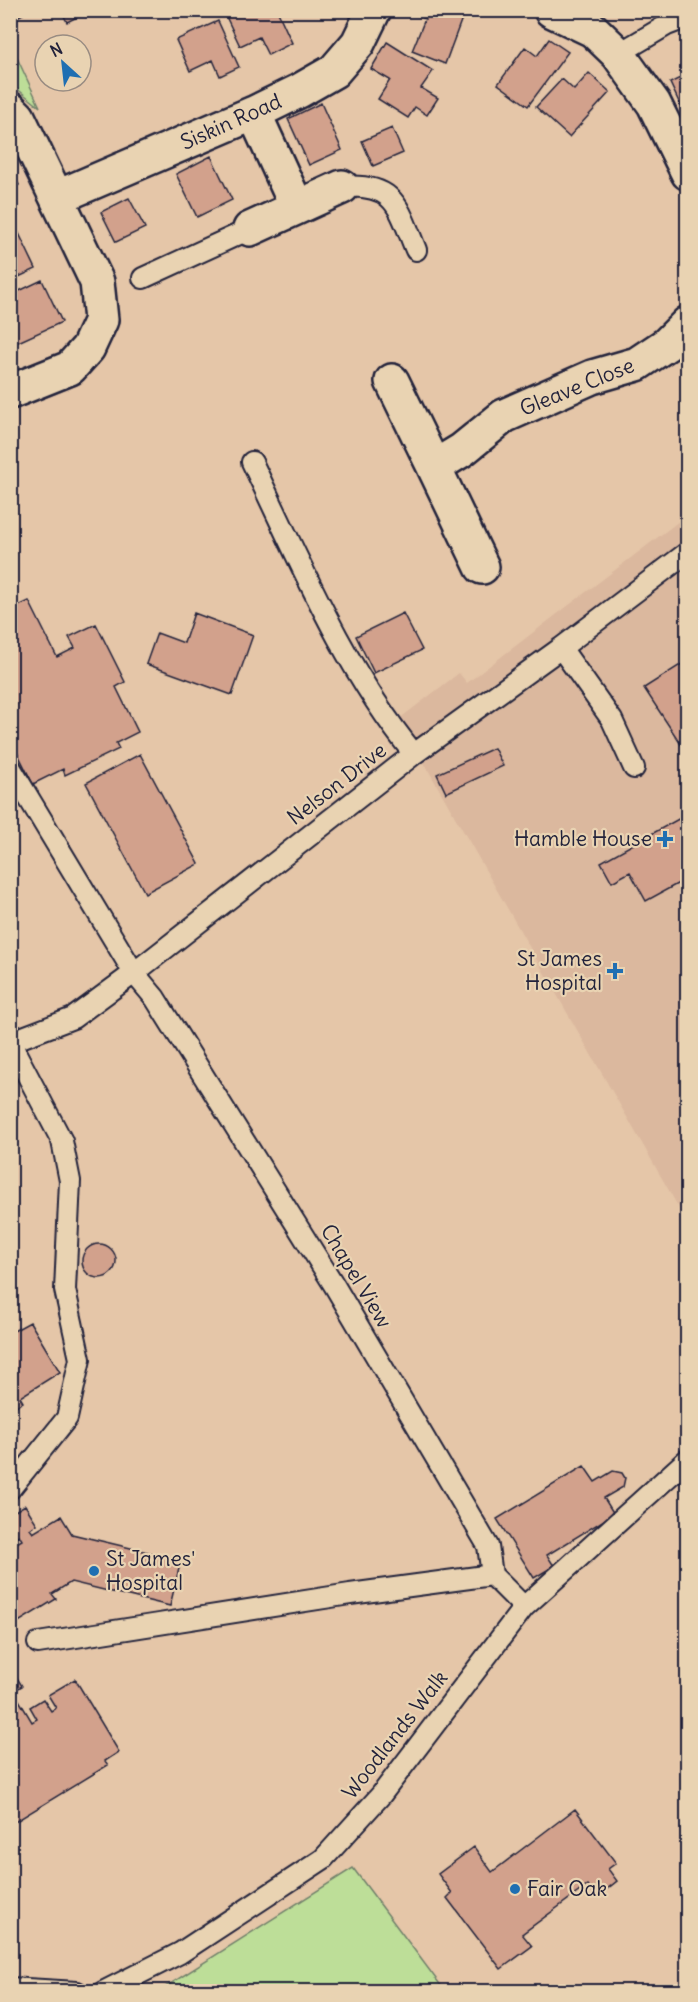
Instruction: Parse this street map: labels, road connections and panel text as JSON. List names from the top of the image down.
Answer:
{
  "streets": {
    "street": ["Siskin Road", "Gleave Close"],
    "lane": ["Nelson Drive", "Chapel View", "Woodlands Walk"]
  },
  "crossings": [
    ["Nelson Drive", "Chapel View"]
  ],
  "places": {
    "health": ["Hamble House", "St James Hospital"],
    "other": ["St James' Hospital", "Fair Oak"]
  },
  "north": "top left"
}
